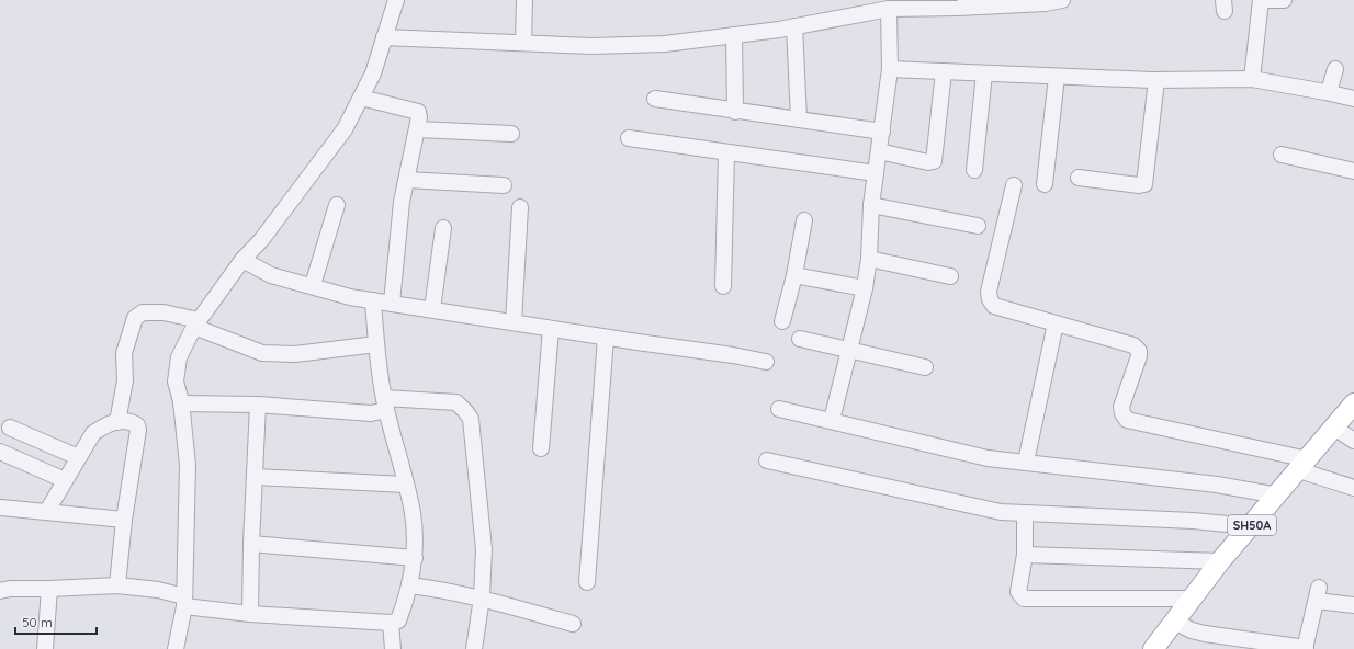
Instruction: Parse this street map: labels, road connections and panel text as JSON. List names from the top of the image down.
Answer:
{
  "streets": {
    "main road": ["SH50A"]
  },
  "scale_bar": "50 m"
}
